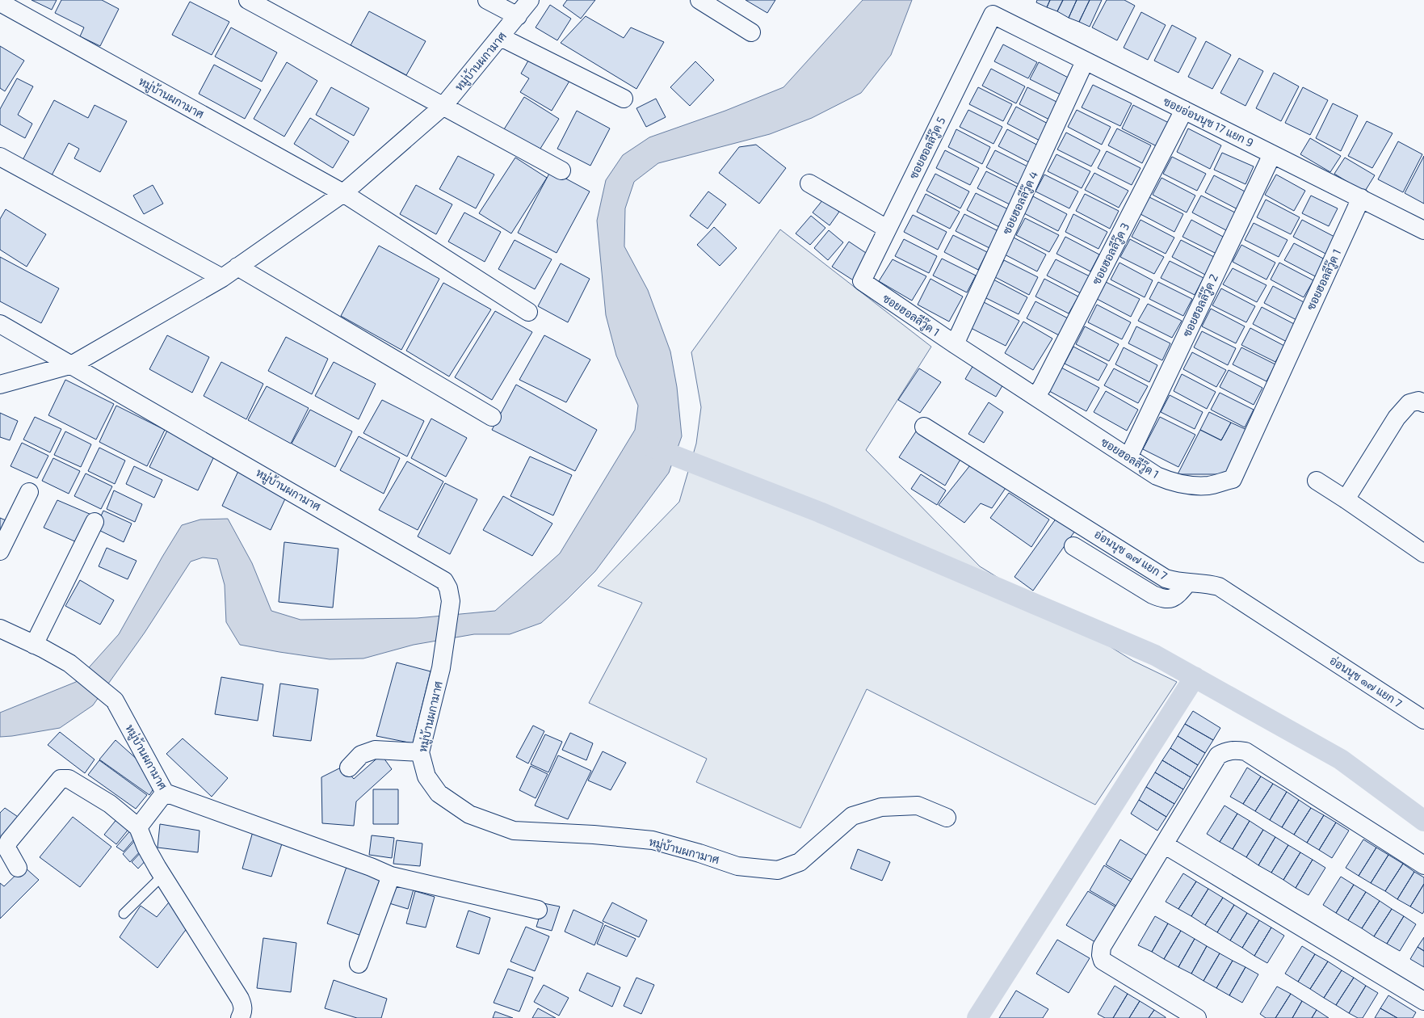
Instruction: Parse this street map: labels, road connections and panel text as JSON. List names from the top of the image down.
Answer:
{
  "streets": {
    "street": [
      "หมู่บ้านผกามาศ",
      "ซอยอ่อนนุช 17 แยก 9",
      "ซอยฮอลลีวู๊ด 5",
      "ซอยฮอลลีวู๊ด 4",
      "ซอยฮอลลีวู๊ด 3",
      "ซอยฮอลลีวู๊ด 1",
      "ซอยฮอลลีวู๊ด 2",
      "อ่อนนุช ๑๗ แยก 7"
    ]
  },
  "crossings": [
    ["ซอยอ่อนนุช 17 แยก 9", "ซอยฮอลลีวู๊ด 5"],
    ["ซอยอ่อนนุช 17 แยก 9", "ซอยฮอลลีวู๊ด 4"],
    ["ซอยอ่อนนุช 17 แยก 9", "ซอยฮอลลีวู๊ด 3"],
    ["ซอยอ่อนนุช 17 แยก 9", "ซอยฮอลลีวู๊ด 1"],
    ["ซอยอ่อนนุช 17 แยก 9", "ซอยฮอลลีวู๊ด 2"],
    ["ซอยฮอลลีวู๊ด 5", "ซอยฮอลลีวู๊ด 1"],
    ["ซอยฮอลลีวู๊ด 4", "ซอยฮอลลีวู๊ด 1"],
    ["ซอยฮอลลีวู๊ด 3", "ซอยฮอลลีวู๊ด 1"],
    ["ซอยฮอลลีวู๊ด 1", "ซอยฮอลลีวู๊ด 2"]
  ]
}
